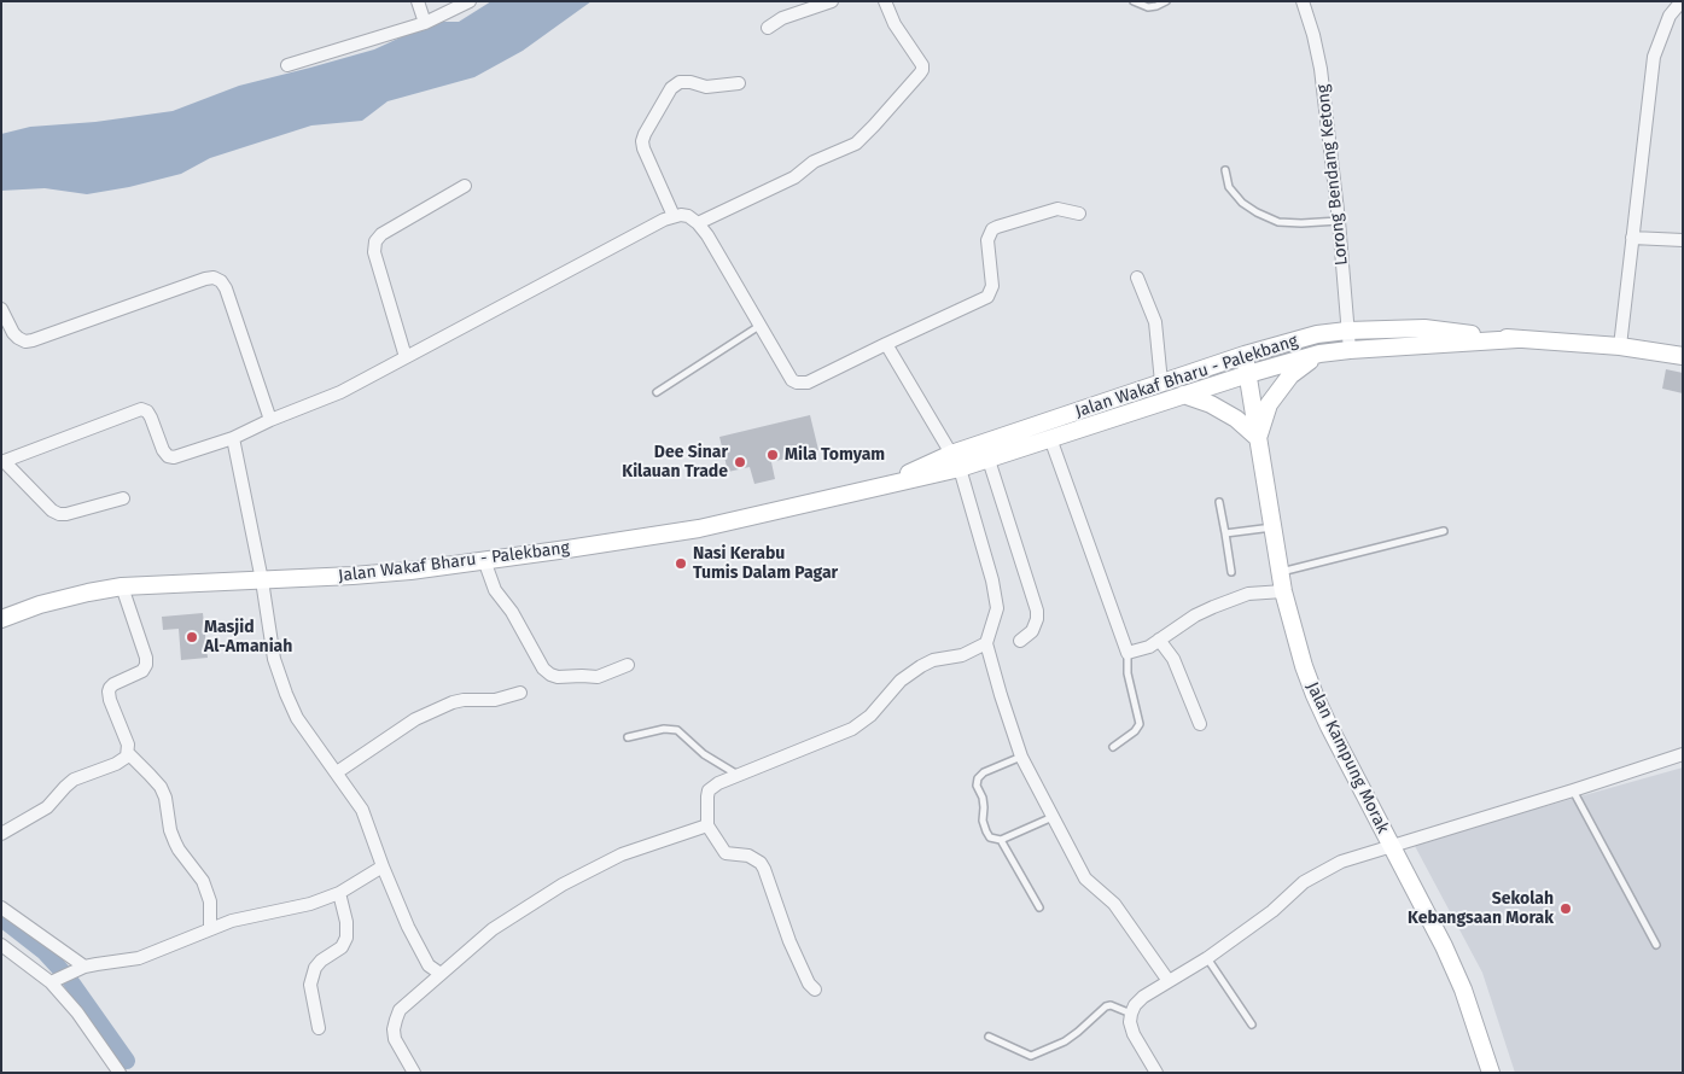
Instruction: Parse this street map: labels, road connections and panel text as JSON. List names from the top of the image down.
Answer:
{
  "streets": {
    "main road": ["Jalan Wakaf Bharu - Palekbang", "Jalan Kampung Morak"],
    "street": ["Lorong Bendang Ketong"]
  },
  "crossings": [
    ["Lorong Bendang Ketong", "Jalan Wakaf Bharu - Palekbang"],
    ["Jalan Wakaf Bharu - Palekbang", "Jalan Kampung Morak"]
  ],
  "places": [
    "Mila Tomyam",
    "Dee Sinar Kilauan Trade",
    "Nasi Kerabu Tumis Dalam Pagar",
    "Masjid Al-Amaniah",
    "Sekolah Kebangsaan Morak"
  ]
}
